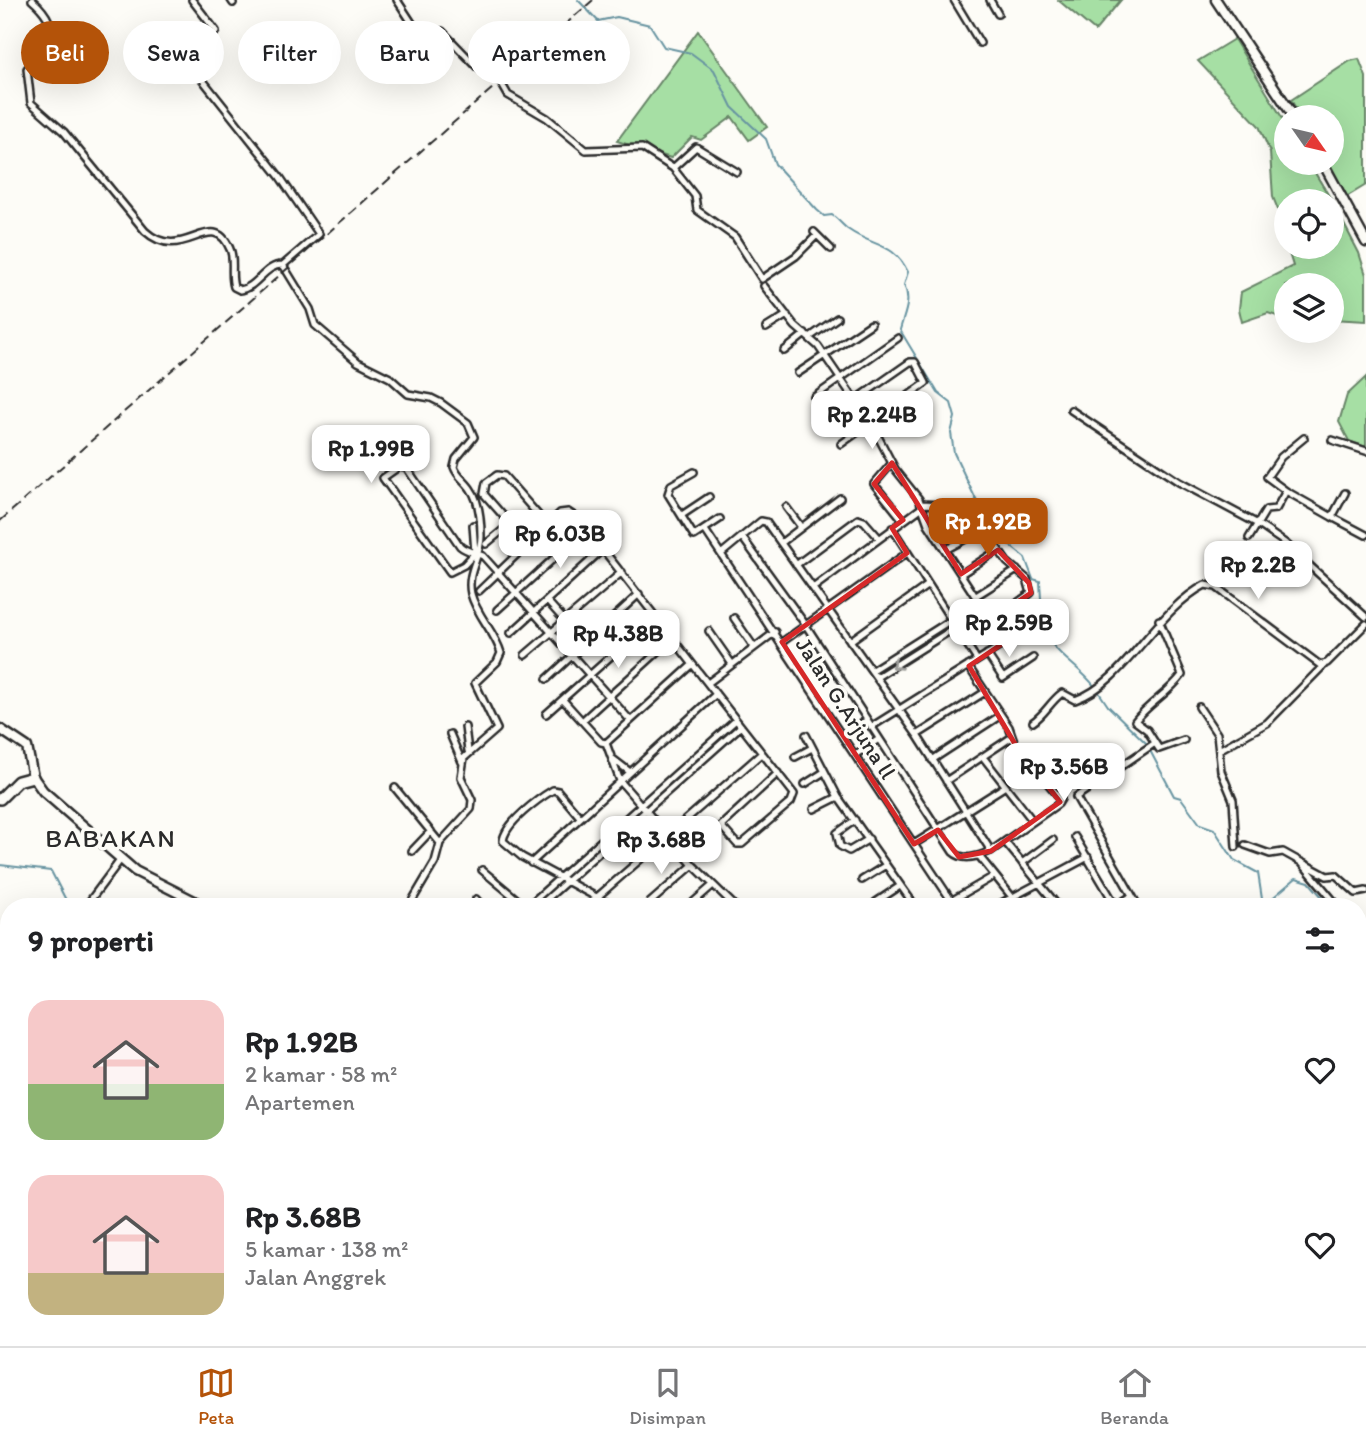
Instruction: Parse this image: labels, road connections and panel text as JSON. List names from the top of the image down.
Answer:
{
  "streets": {
    "street": ["Jalan G.Arjuna ll"]
  },
  "districts": ["BABAKAN"],
  "north": "bottom right",
  "page": {
    "chip": [
      "Beli",
      "Sewa",
      "Filter",
      "Baru",
      "Apartemen"
    ],
    "price": [
      "Rp 2.24B",
      "Rp 1.99B",
      "Rp 1.92B",
      "Rp 6.03B",
      "Rp 2.2B",
      "Rp 2.59B",
      "Rp 4.38B",
      "Rp 3.56B",
      "Rp 3.68B"
    ],
    "heading": "9 properti",
    "list": [
      {
        "name": "Rp 1.92B",
        "note": "2 kamar · 58 m² · Apartemen"
      },
      {
        "name": "Rp 3.68B",
        "note": "5 kamar · 138 m² · Jalan Anggrek"
      }
    ],
    "tabs": ["Peta", "Disimpan", "Beranda"]
  }
}
